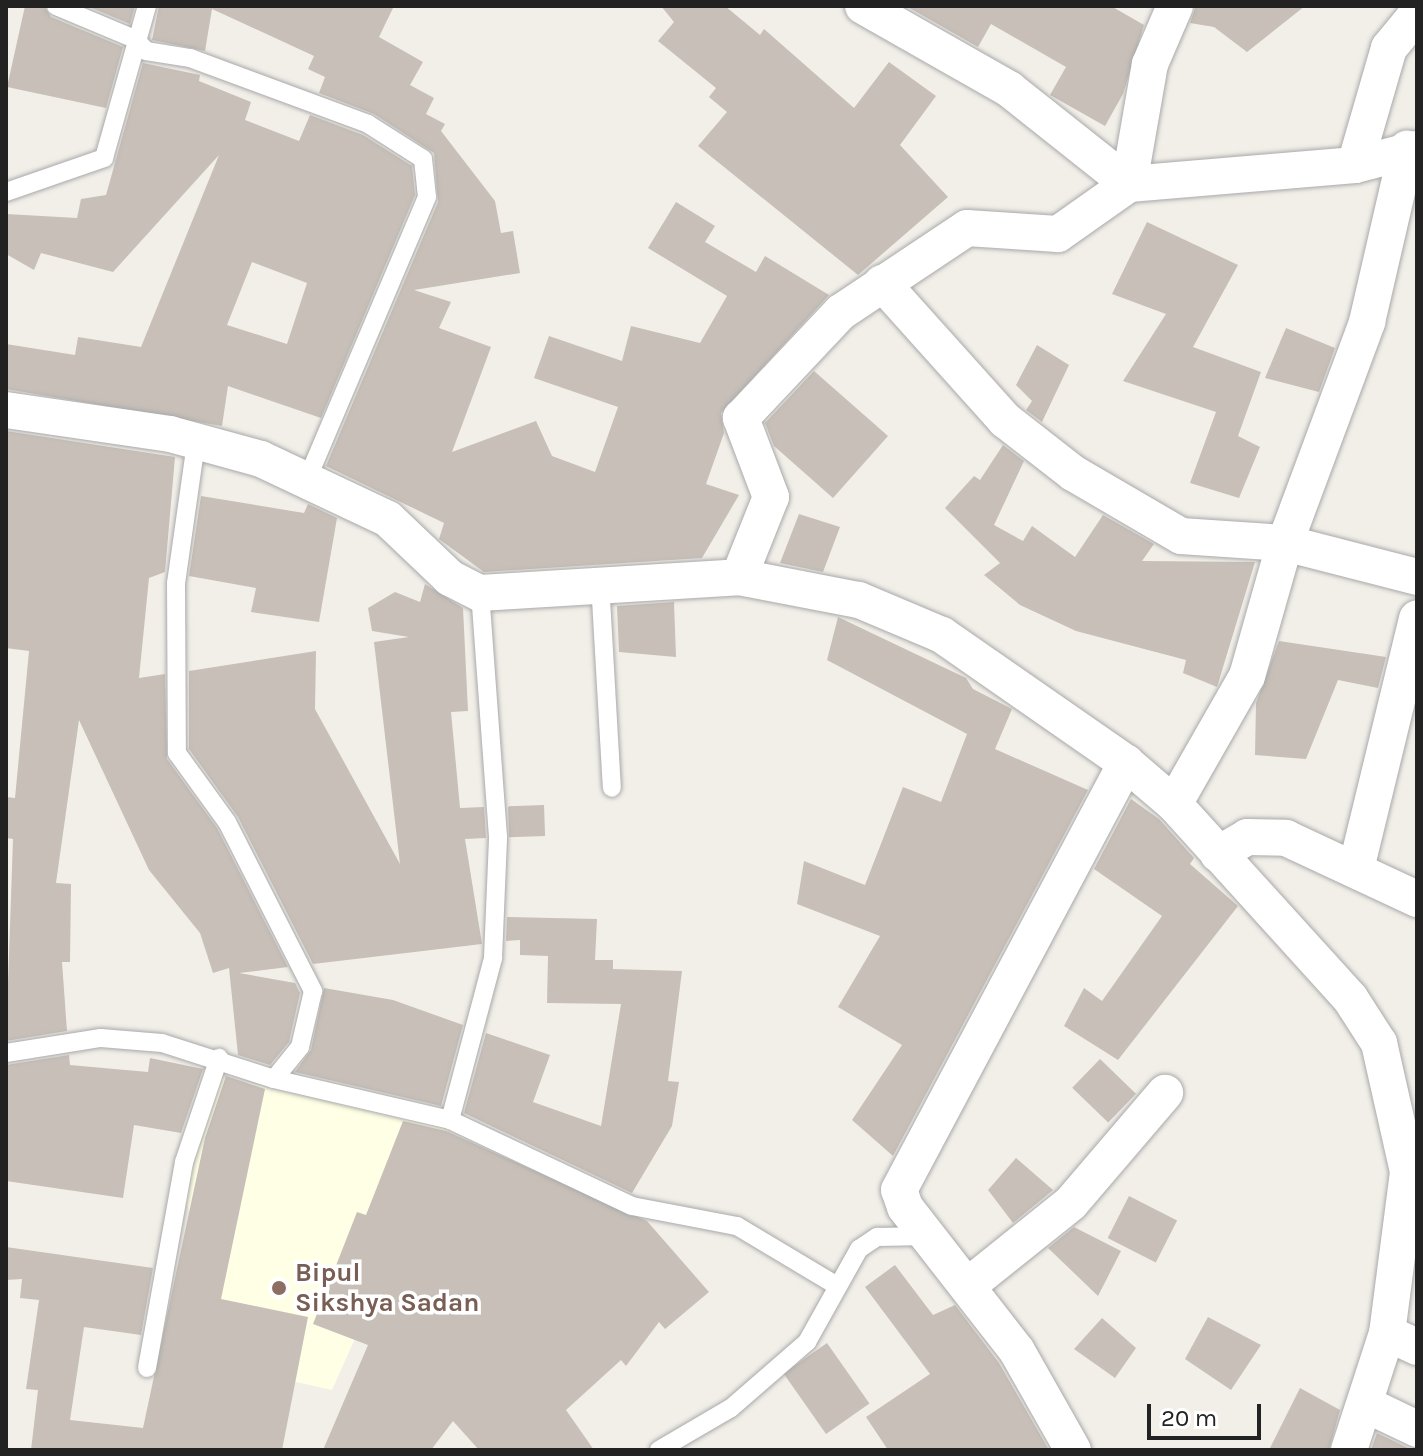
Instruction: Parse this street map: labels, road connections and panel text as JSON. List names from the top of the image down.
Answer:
{
  "places": ["Bipul Sikshya Sadan"],
  "scale_bar": "20 m"
}
